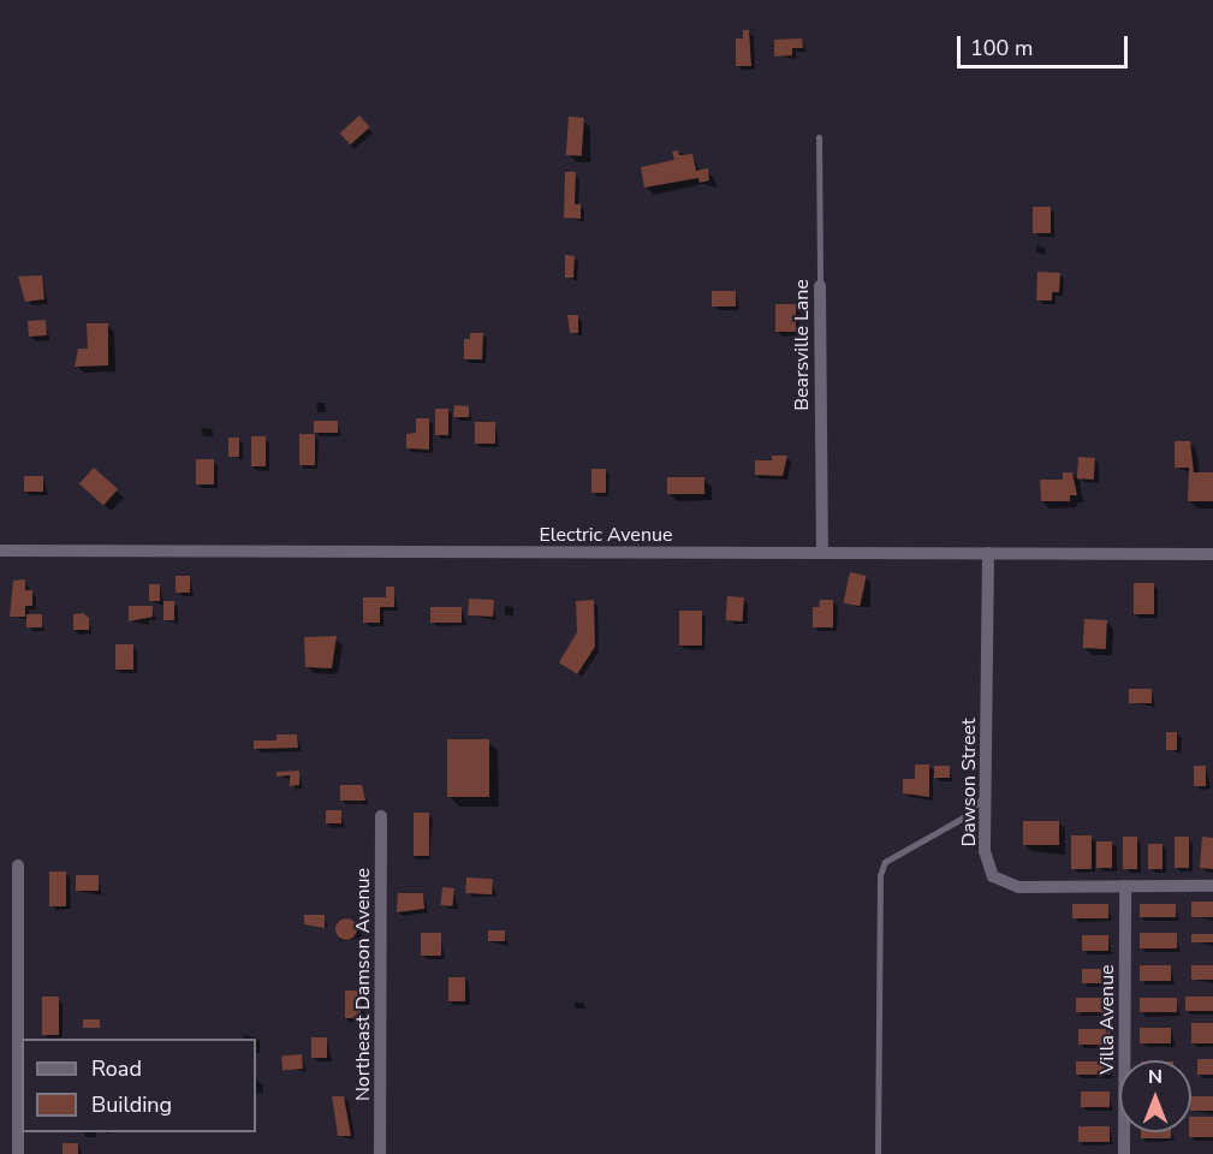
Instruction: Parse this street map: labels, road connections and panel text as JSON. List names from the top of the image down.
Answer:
{
  "streets": {
    "street": [
      "Bearsville Lane",
      "Electric Avenue",
      "Dawson Street",
      "Northeast Damson Avenue",
      "Villa Avenue"
    ]
  },
  "crossings": [
    ["Bearsville Lane", "Electric Avenue"],
    ["Electric Avenue", "Dawson Street"],
    ["Dawson Street", "Villa Avenue"]
  ],
  "legend": ["Road", "Building"],
  "scale_bar": "100 m",
  "north": "top"
}
